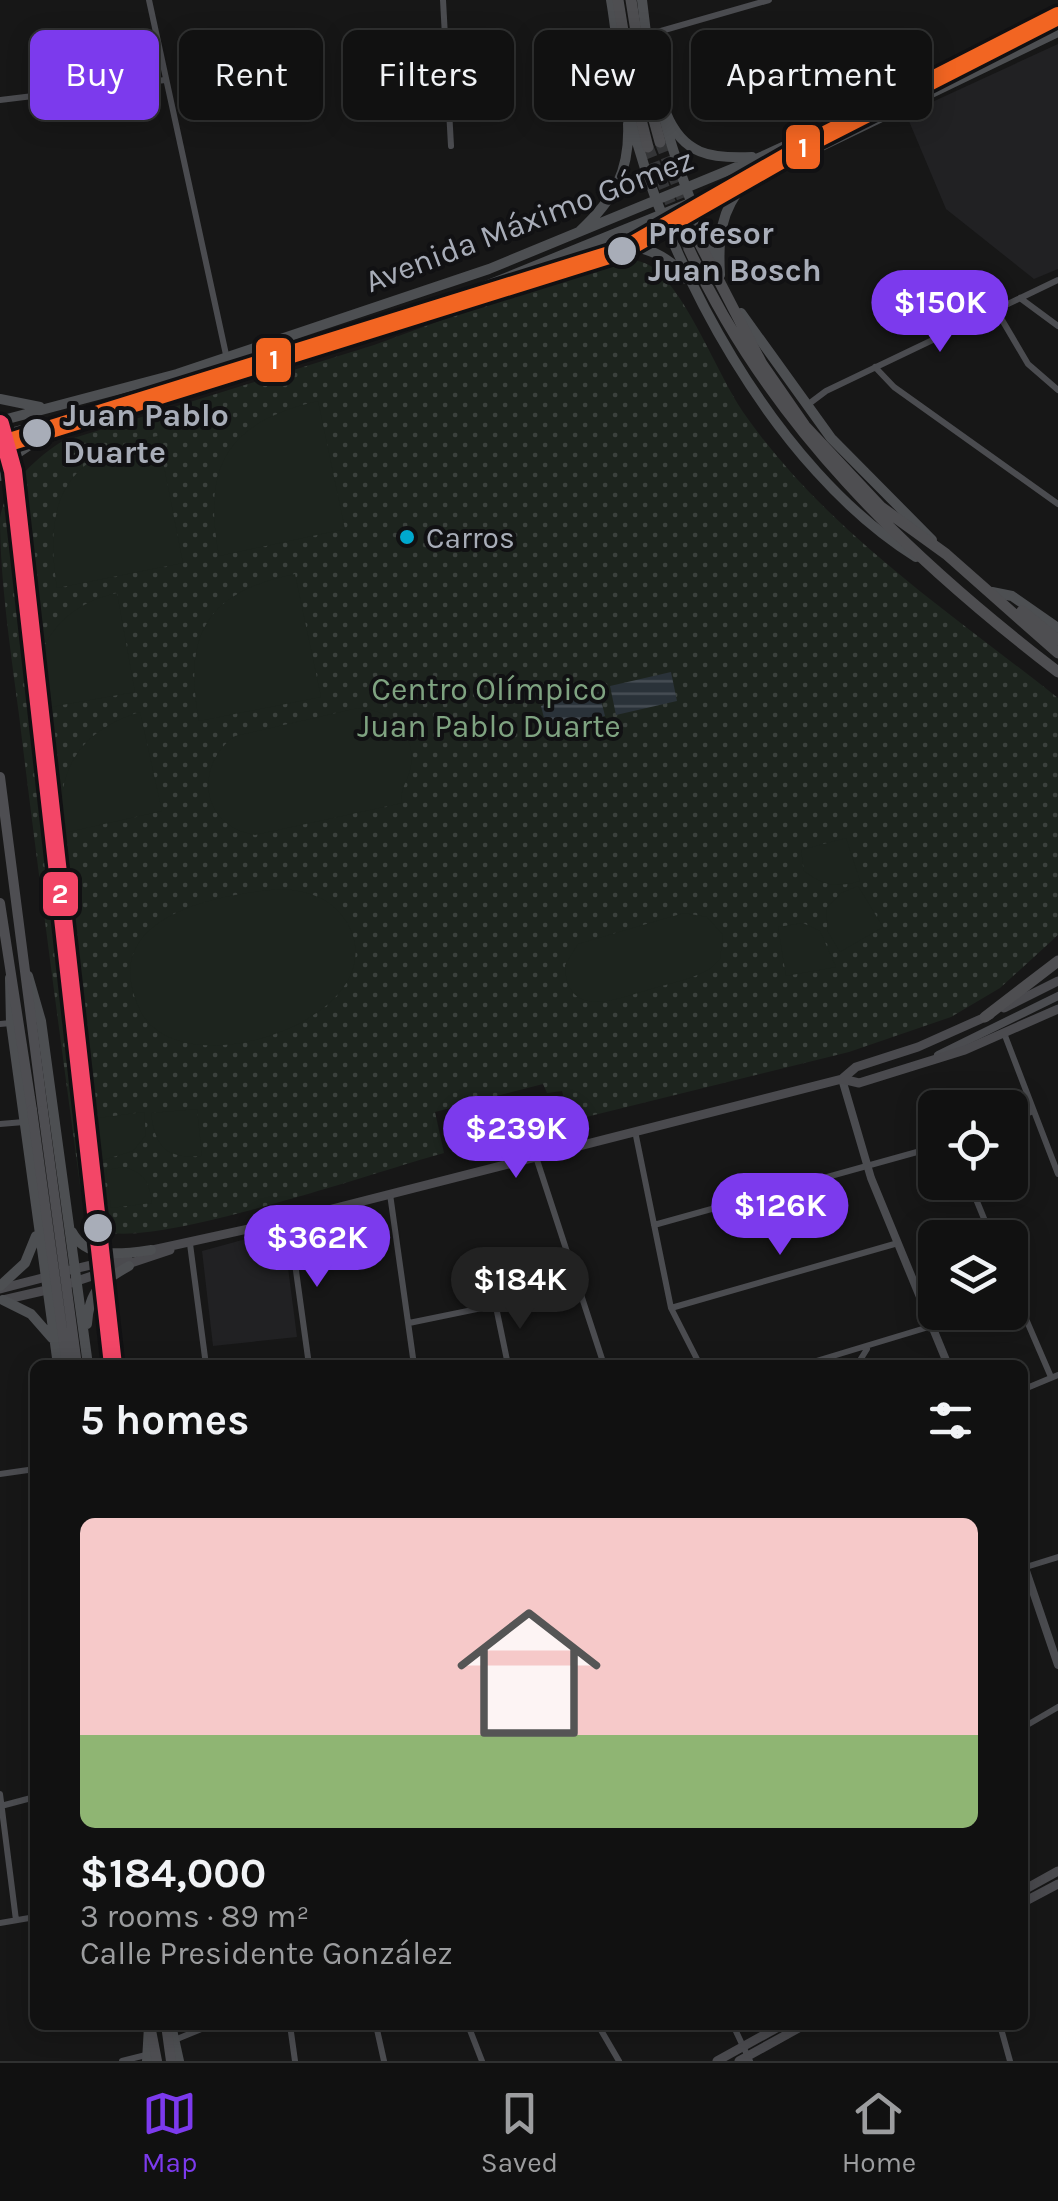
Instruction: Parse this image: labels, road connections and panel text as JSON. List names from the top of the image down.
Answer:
{
  "streets": {
    "main road": ["Avenida Máximo Gómez"]
  },
  "parks": ["Centro Olímpico Juan Pablo Duarte"],
  "places": ["Profesor Juan Bosch", "Juan Pablo Duarte", "Carros"],
  "lines": ["transit line 1", "transit line 2"],
  "page": {
    "chip": [
      "Buy",
      "Rent",
      "Filters",
      "New",
      "Apartment"
    ],
    "price": [
      "$150K",
      "$239K",
      "$126K",
      "$362K",
      "$184K"
    ],
    "heading": "5 homes",
    "list": [
      {
        "name": "$184,000",
        "note": "3 rooms · 89 m² · Calle Presidente González"
      }
    ],
    "tabs": ["Map", "Saved", "Home"]
  }
}
